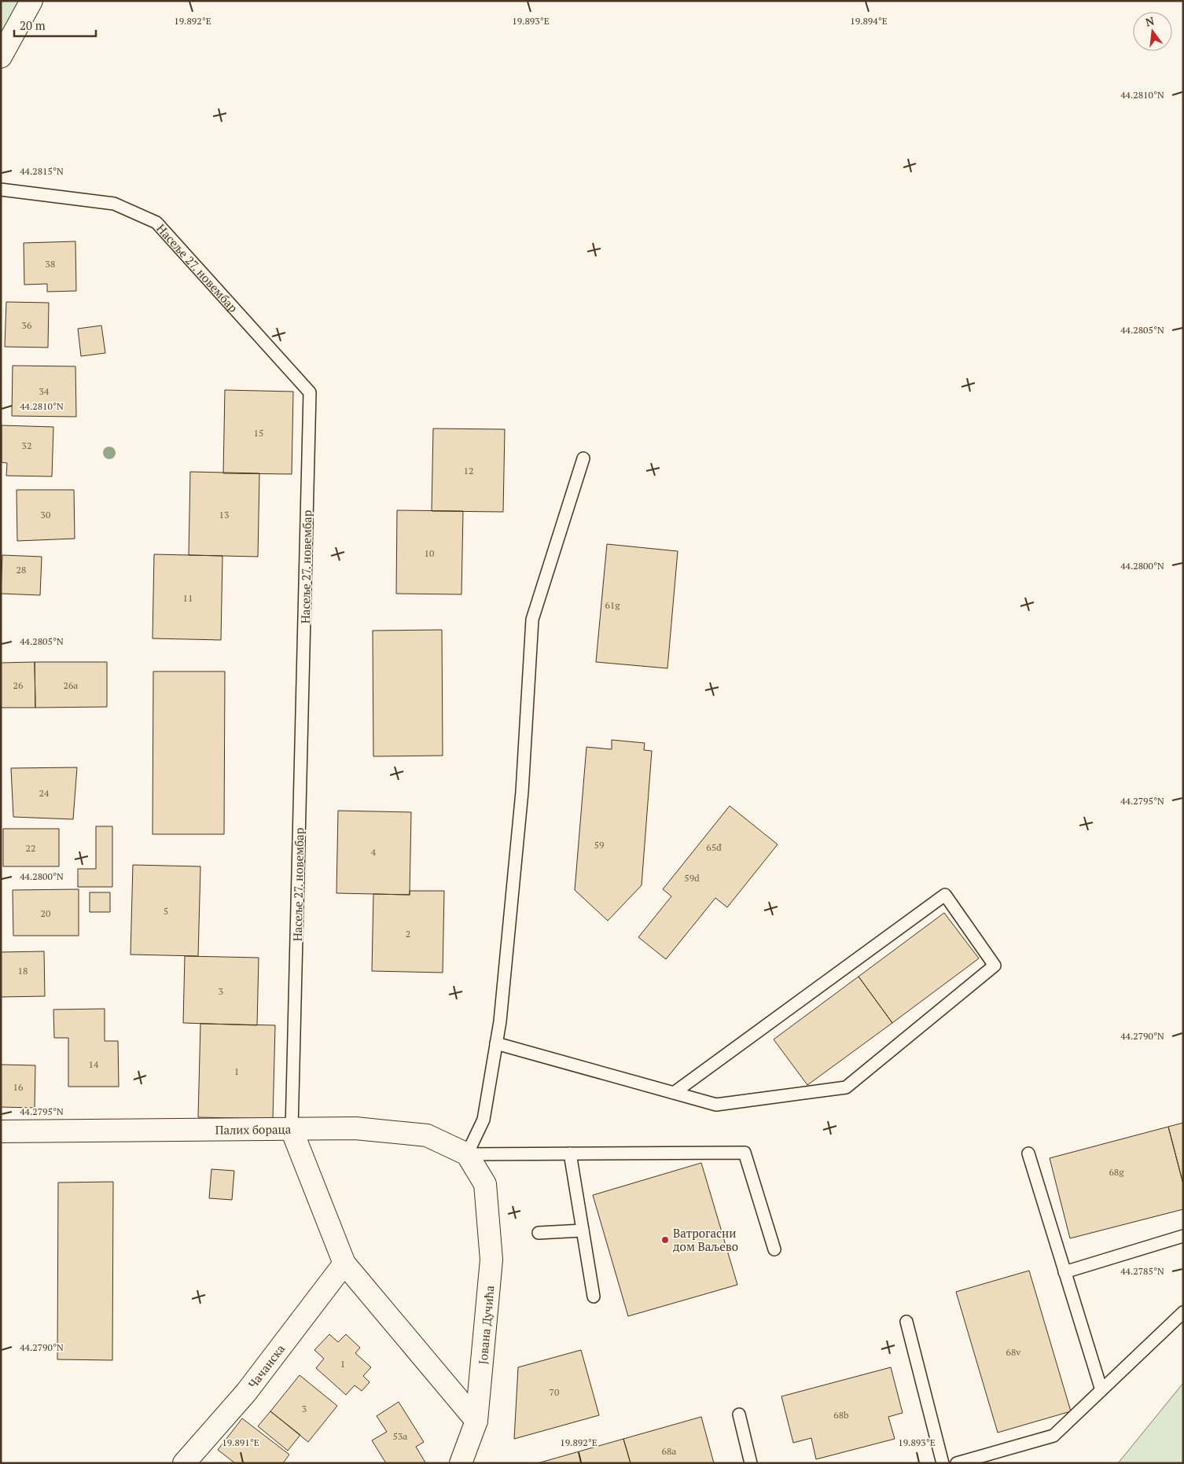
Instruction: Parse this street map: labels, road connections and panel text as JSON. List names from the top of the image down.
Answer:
{
  "streets": {
    "street": ["Палих бораца", "Јована Дучића", "Чачанска"],
    "lane": ["Насеље 27. новембар"]
  },
  "crossings": [
    ["Насеље 27. новембар", "Палих бораца"],
    ["Палих бораца", "Јована Дучића"]
  ],
  "places": ["Ватрогасни дом Ваљево"],
  "house_numbers": [
    "38",
    "36",
    "34",
    "15",
    "32",
    "12",
    "30",
    "13",
    "10",
    "28",
    "11",
    "61g",
    "26",
    "26a",
    "24",
    "59",
    "65đ",
    "22",
    "4",
    "59d",
    "5",
    "20",
    "2",
    "18",
    "3",
    "14",
    "1",
    "16",
    "68g",
    "68v",
    "1",
    "70",
    "3",
    "68b",
    "53a",
    "68a"
  ],
  "scale_bar": "20 m",
  "north": "top",
  "coordinates": [
    "19.892°E",
    "19.893°E",
    "19.894°E",
    "44.2810°N",
    "44.2815°N",
    "44.2805°N",
    "44.2800°N",
    "44.2795°N",
    "44.2790°N",
    "44.2785°N",
    "19.891°E"
  ]
}
